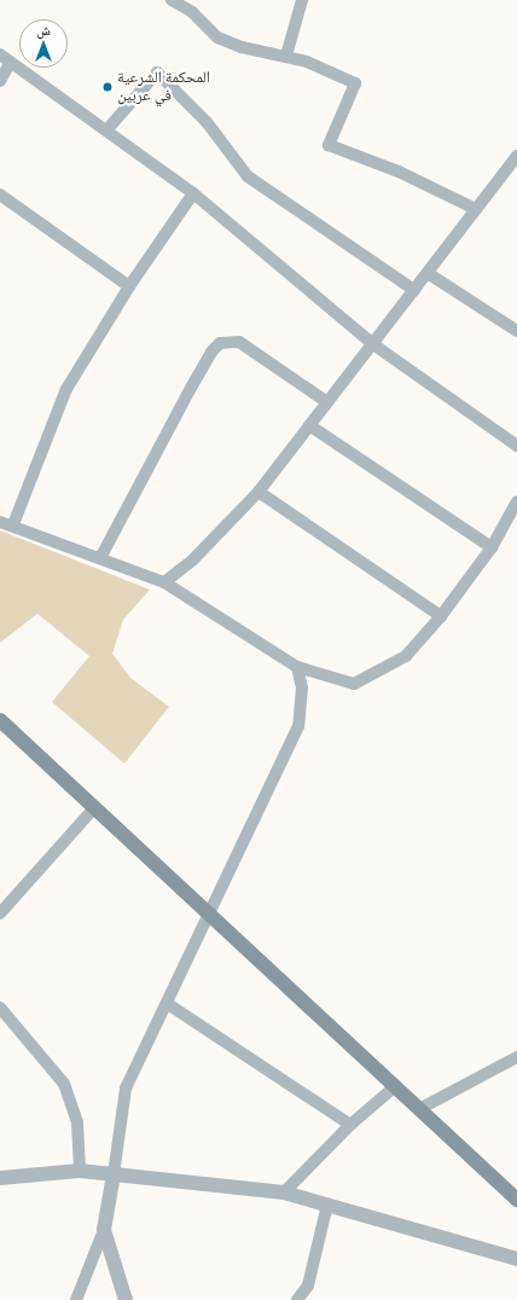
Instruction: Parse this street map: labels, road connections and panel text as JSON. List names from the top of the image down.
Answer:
{
  "places": ["المحكمة الشرعية في عربين"],
  "north": "top"
}
